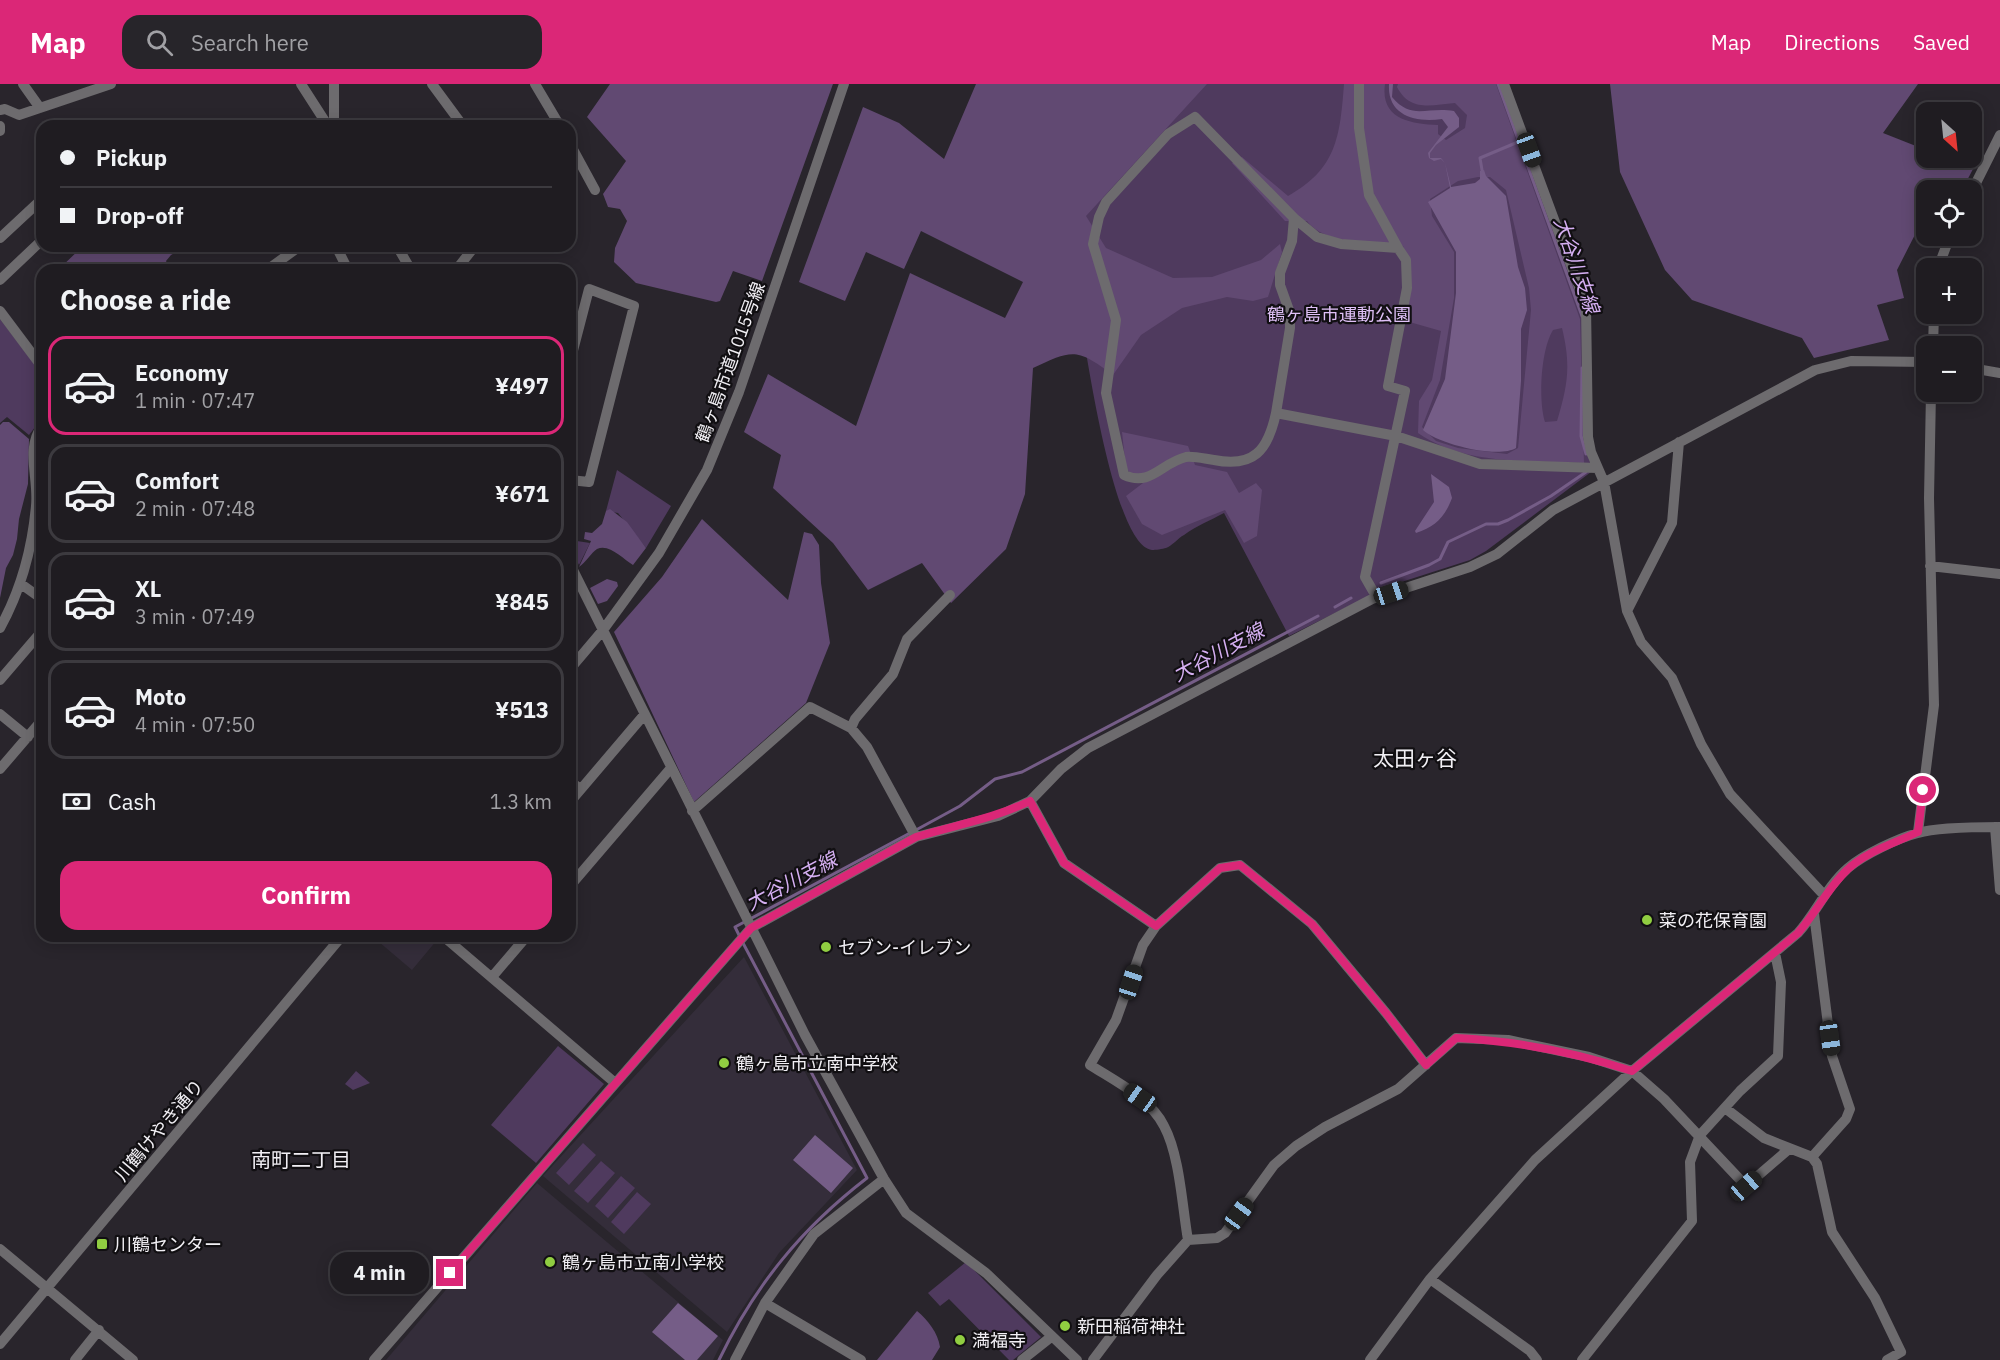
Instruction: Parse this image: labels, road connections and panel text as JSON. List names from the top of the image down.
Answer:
{
  "streets": {
    "street": ["鶴ヶ島市道1015号線", "川鶴けやき通り"]
  },
  "districts": ["太田ヶ谷", "南町二丁目"],
  "water": ["大谷川支線"],
  "parks": ["鶴ヶ島市運動公園"],
  "places": {
    "other": [
      "菜の花保育園",
      "セブン-イレブン",
      "鶴ヶ島市立南中学校",
      "鶴ヶ島市立南小学校",
      "新田稲荷神社",
      "満福寺"
    ],
    "transit": ["川鶴センター"]
  },
  "north": "bottom right",
  "page": {
    "header": "Map",
    "search": "Search here",
    "nav": ["Map", "Directions", "Saved"],
    "map_buttons": ["+", "−"],
    "banner": ["Pickup", "Drop-off"],
    "heading": "Choose a ride",
    "list": [
      {
        "name": "Economy",
        "note": "1 min · 07:47",
        "value": "¥497"
      },
      {
        "name": "Comfort",
        "note": "2 min · 07:48",
        "value": "¥671"
      },
      {
        "name": "XL",
        "note": "3 min · 07:49",
        "value": "¥845"
      },
      {
        "name": "Moto",
        "note": "4 min · 07:50",
        "value": "¥513"
      }
    ],
    "pay": ["Cash", "1.3 km"],
    "buttons": "Confirm",
    "bubble": "4 min"
  }
}
